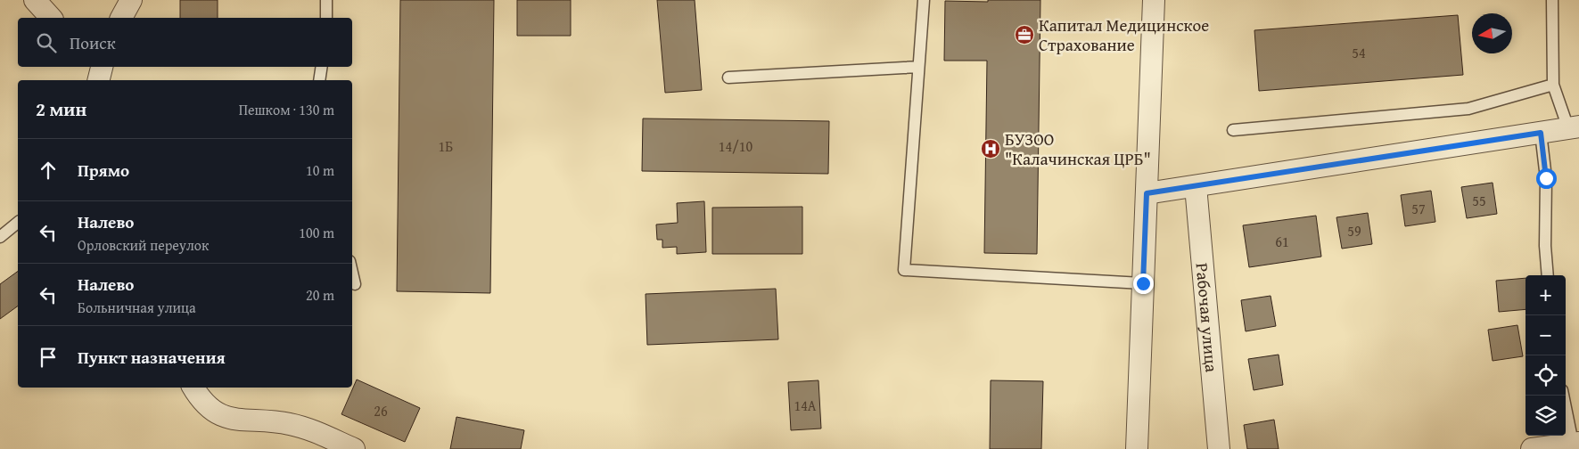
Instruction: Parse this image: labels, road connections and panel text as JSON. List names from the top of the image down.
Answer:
{
  "streets": {
    "street": ["Рабочая улица"]
  },
  "places": {
    "office": ["Капитал Медицинское Страхование"],
    "hospital": ["БУЗОО \"Калачинская ЦРБ\""]
  },
  "house_numbers": [
    "54",
    "1Б",
    "14/10",
    "55",
    "57",
    "59",
    "61",
    "14А",
    "26"
  ],
  "north": "left",
  "page": {
    "search": "Поиск",
    "heading": ["2 мин", "Пешком · 130 m"],
    "list": [
      ["Прямо", "10 m"],
      ["Налево", "Орловский переулок", "100 m"],
      ["Налево", "Больничная улица", "20 m"],
      "Пункт назначения"
    ],
    "map_buttons": ["+", "−"]
  }
}
